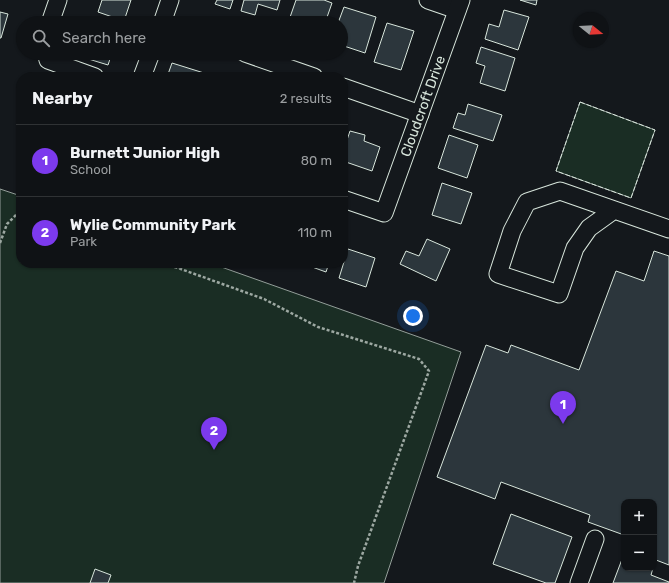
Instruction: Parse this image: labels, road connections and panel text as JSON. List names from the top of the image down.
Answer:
{
  "streets": {
    "street": ["Cloudcroft Drive"]
  },
  "north": "right",
  "page": {
    "search": "Search here",
    "heading": ["Nearby", "2 results"],
    "list": [
      {
        "mark": "1",
        "name": "Burnett Junior High",
        "note": "School",
        "value": "80 m"
      },
      {
        "mark": "2",
        "name": "Wylie Community Park",
        "note": "Park",
        "value": "110 m"
      }
    ],
    "pins": ["1", "2"],
    "map_buttons": ["+", "−"]
  }
}
